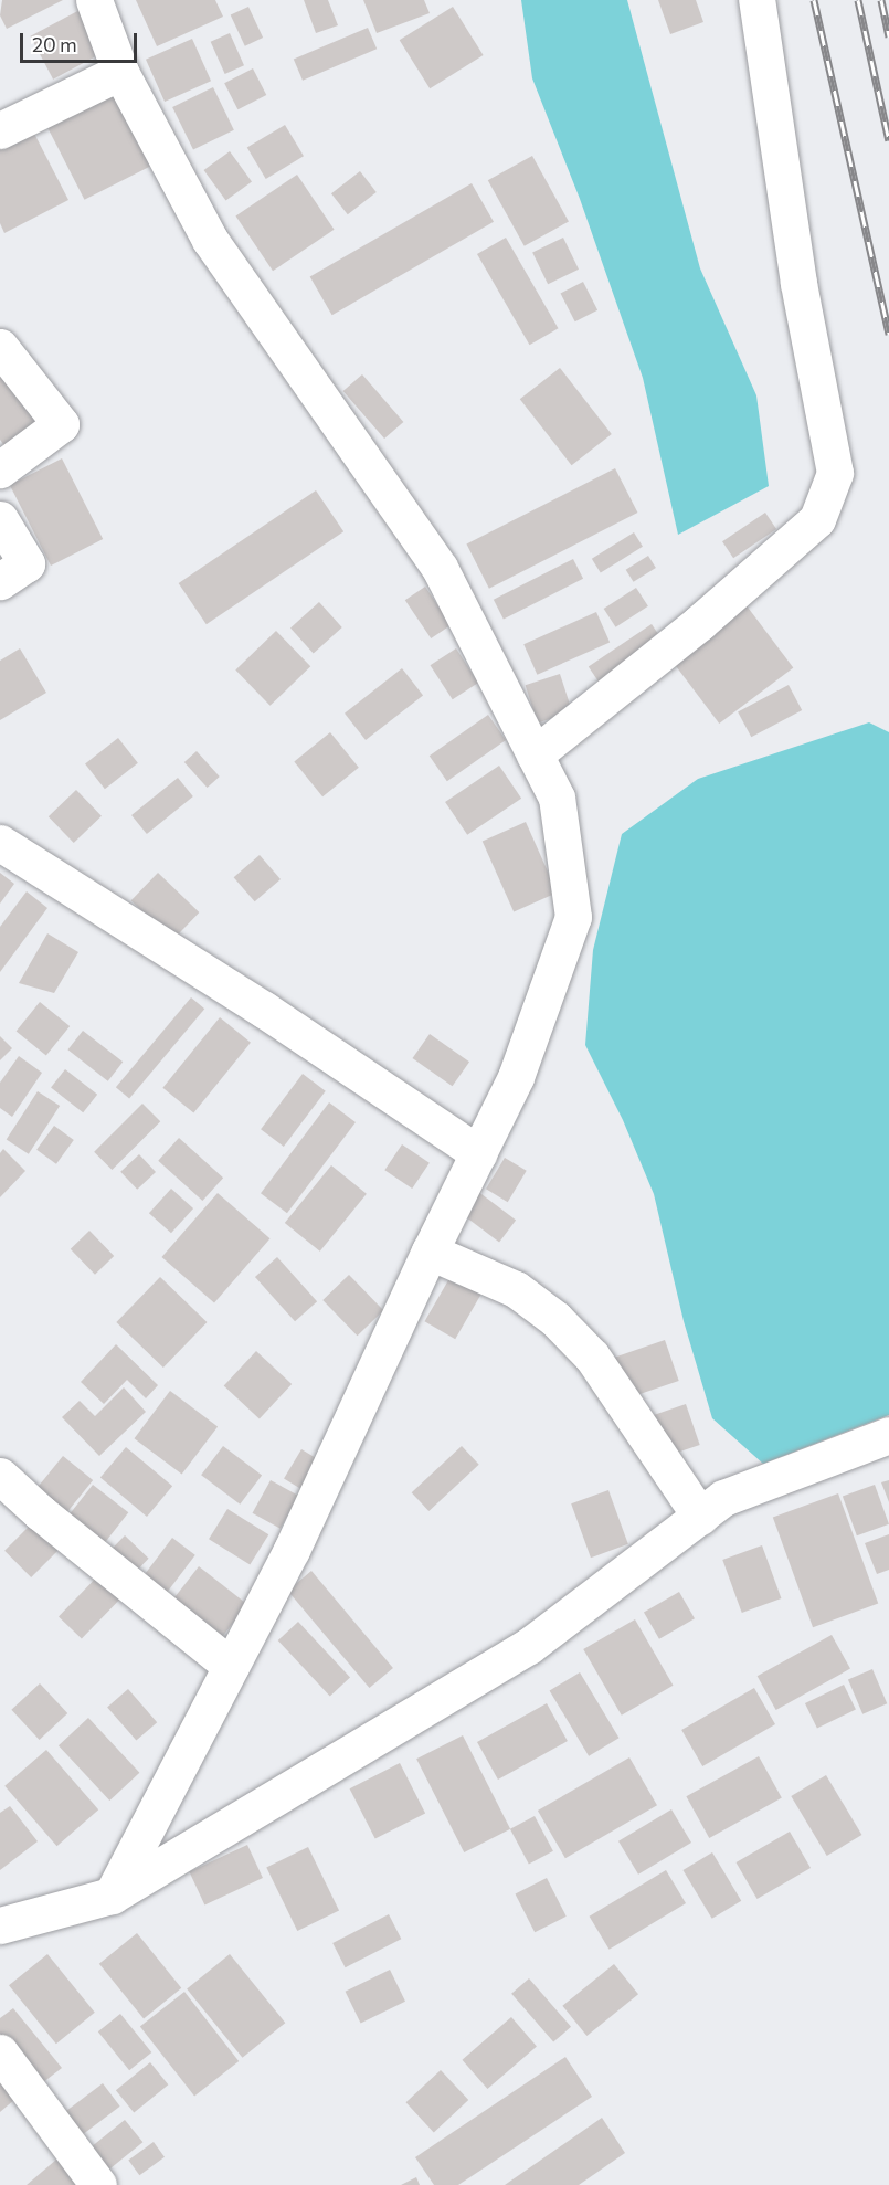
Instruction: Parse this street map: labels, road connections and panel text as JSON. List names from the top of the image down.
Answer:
{
  "scale_bar": "20 m"
}
